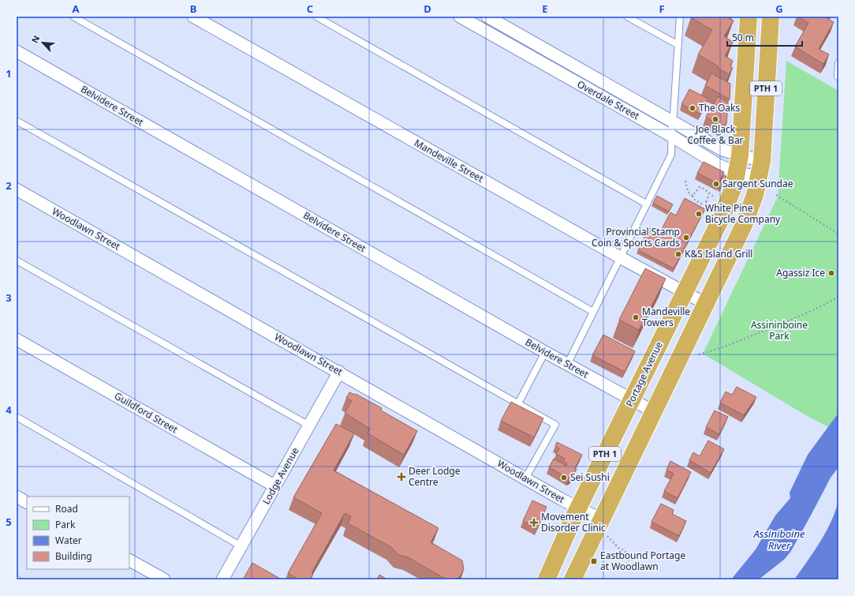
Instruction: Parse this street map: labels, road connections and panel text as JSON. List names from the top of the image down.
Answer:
{
  "streets": {
    "highway": ["PTH 1", "Portage Avenue"],
    "street": [
      "Overdale Street",
      "Belvidere Street",
      "Mandeville Street",
      "Woodlawn Street",
      "Guildford Street",
      "Lodge Avenue"
    ]
  },
  "crossings": [
    ["PTH 1", "Overdale Street"],
    ["PTH 1", "Belvidere Street"],
    ["PTH 1", "Mandeville Street"],
    ["PTH 1", "Woodlawn Street"],
    ["Overdale Street", "Portage Avenue"],
    ["Belvidere Street", "Portage Avenue"],
    ["Mandeville Street", "Portage Avenue"],
    ["Woodlawn Street", "Portage Avenue"],
    ["Woodlawn Street", "Lodge Avenue"],
    ["Guildford Street", "Lodge Avenue"]
  ],
  "water": ["Assiniboine River"],
  "parks": ["Assininboine Park"],
  "places": {
    "other": [
      "The Oaks",
      "Joe Black Coffee & Bar",
      "Sargent Sundae",
      "White Pine Bicycle Company",
      "Provincial Stamp Coin & Sports Cards",
      "K&S Island Grill",
      "Agassiz Ice",
      "Mandeville Towers",
      "Sei Sushi"
    ],
    "health": ["Deer Lodge Centre", "Movement Disorder Clinic"],
    "transit": ["Eastbound Portage at Woodlawn"]
  },
  "legend": [
    "Road",
    "Park",
    "Water",
    "Building"
  ],
  "scale_bar": "50 m",
  "north": "top left",
  "grid": {
    "columns": [
      "A",
      "B",
      "C",
      "D",
      "E",
      "F",
      "G"
    ],
    "rows": [
      "1",
      "2",
      "3",
      "4",
      "5"
    ]
  }
}
